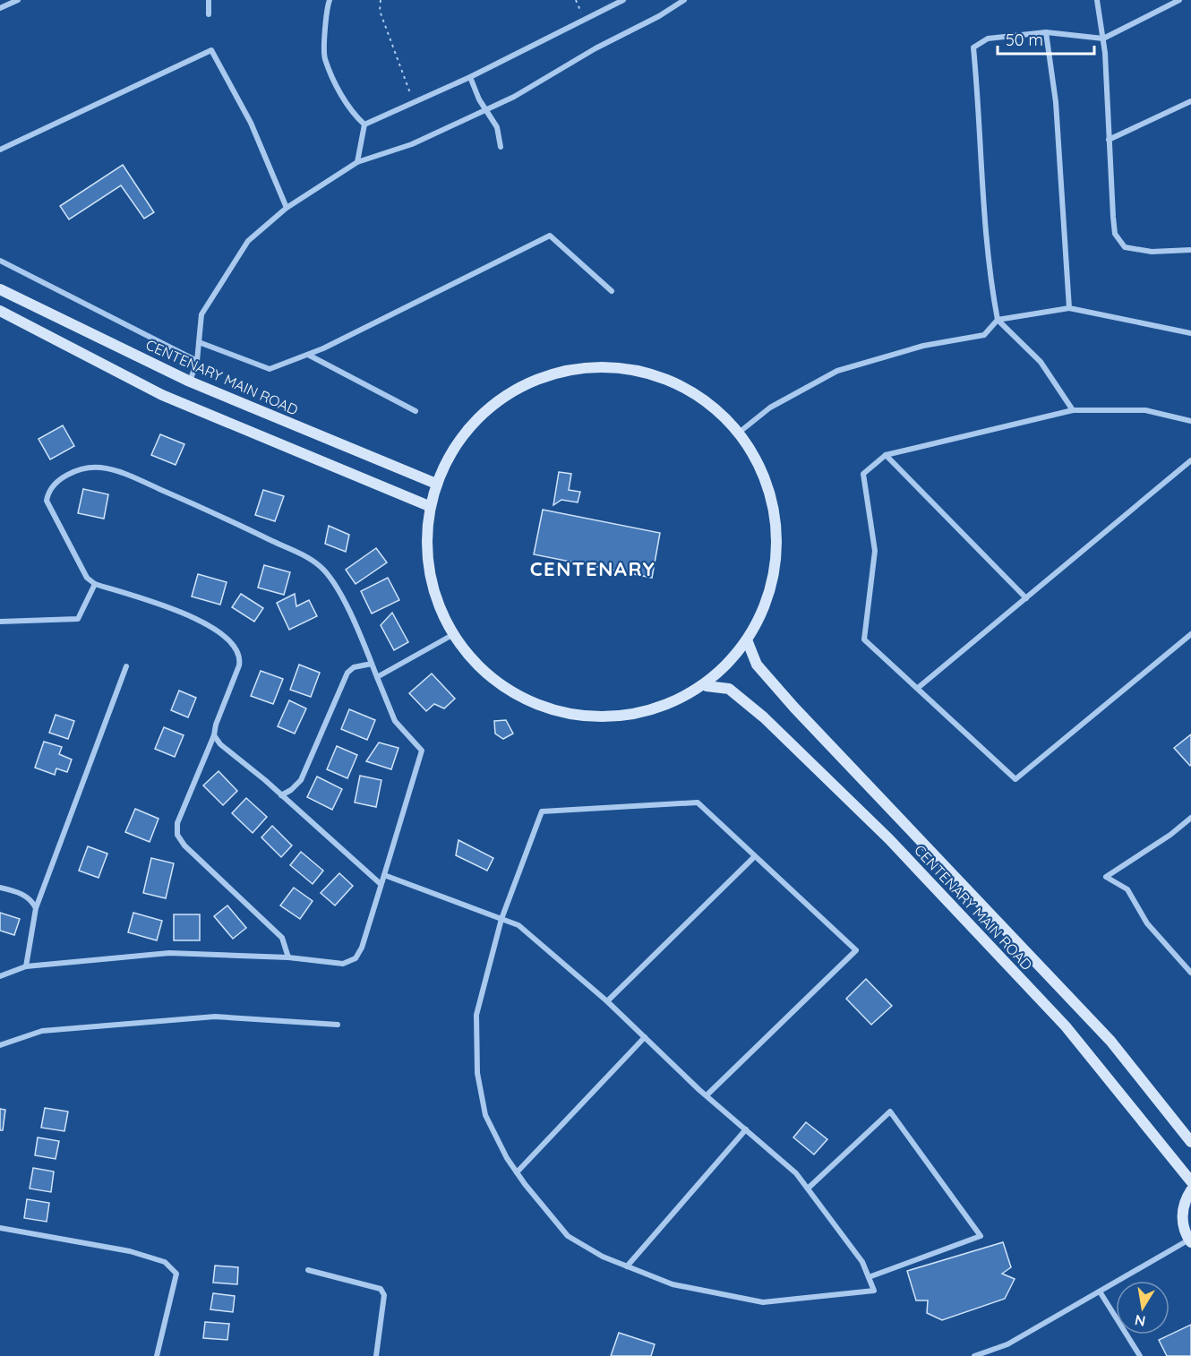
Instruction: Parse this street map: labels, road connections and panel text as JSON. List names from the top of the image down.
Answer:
{
  "streets": {
    "street": ["CENTENARY MAIN ROAD"]
  },
  "districts": ["CENTENARY"],
  "scale_bar": "50 m",
  "north": "bottom"
}
